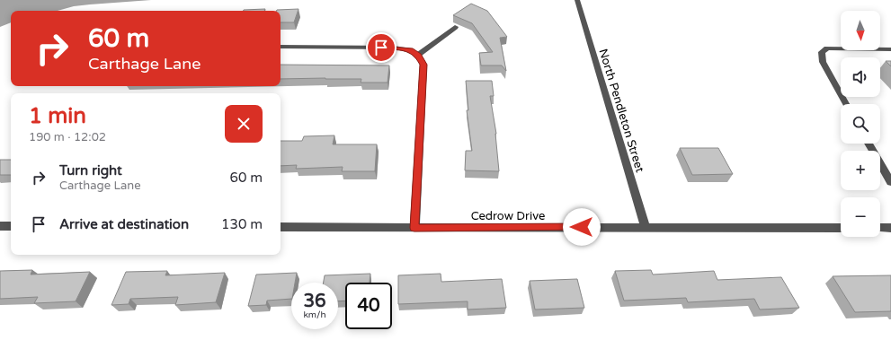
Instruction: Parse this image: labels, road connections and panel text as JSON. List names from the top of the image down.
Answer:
{
  "streets": {
    "street": ["North Pendleton Street", "Cedrow Drive"]
  },
  "crossings": [
    ["North Pendleton Street", "Cedrow Drive"]
  ],
  "north": "bottom",
  "page": {
    "map_buttons": ["+", "−"],
    "turn": ["60 m", "Carthage Lane"],
    "heading": ["1 min", "190 m · 12:02"],
    "list": [
      {
        "name": "Turn right",
        "note": "Carthage Lane",
        "value": "60 m"
      },
      {
        "name": "Arrive at destination",
        "value": "130 m"
      }
    ],
    "speed": "36 km/h",
    "limit": "40"
  }
}
